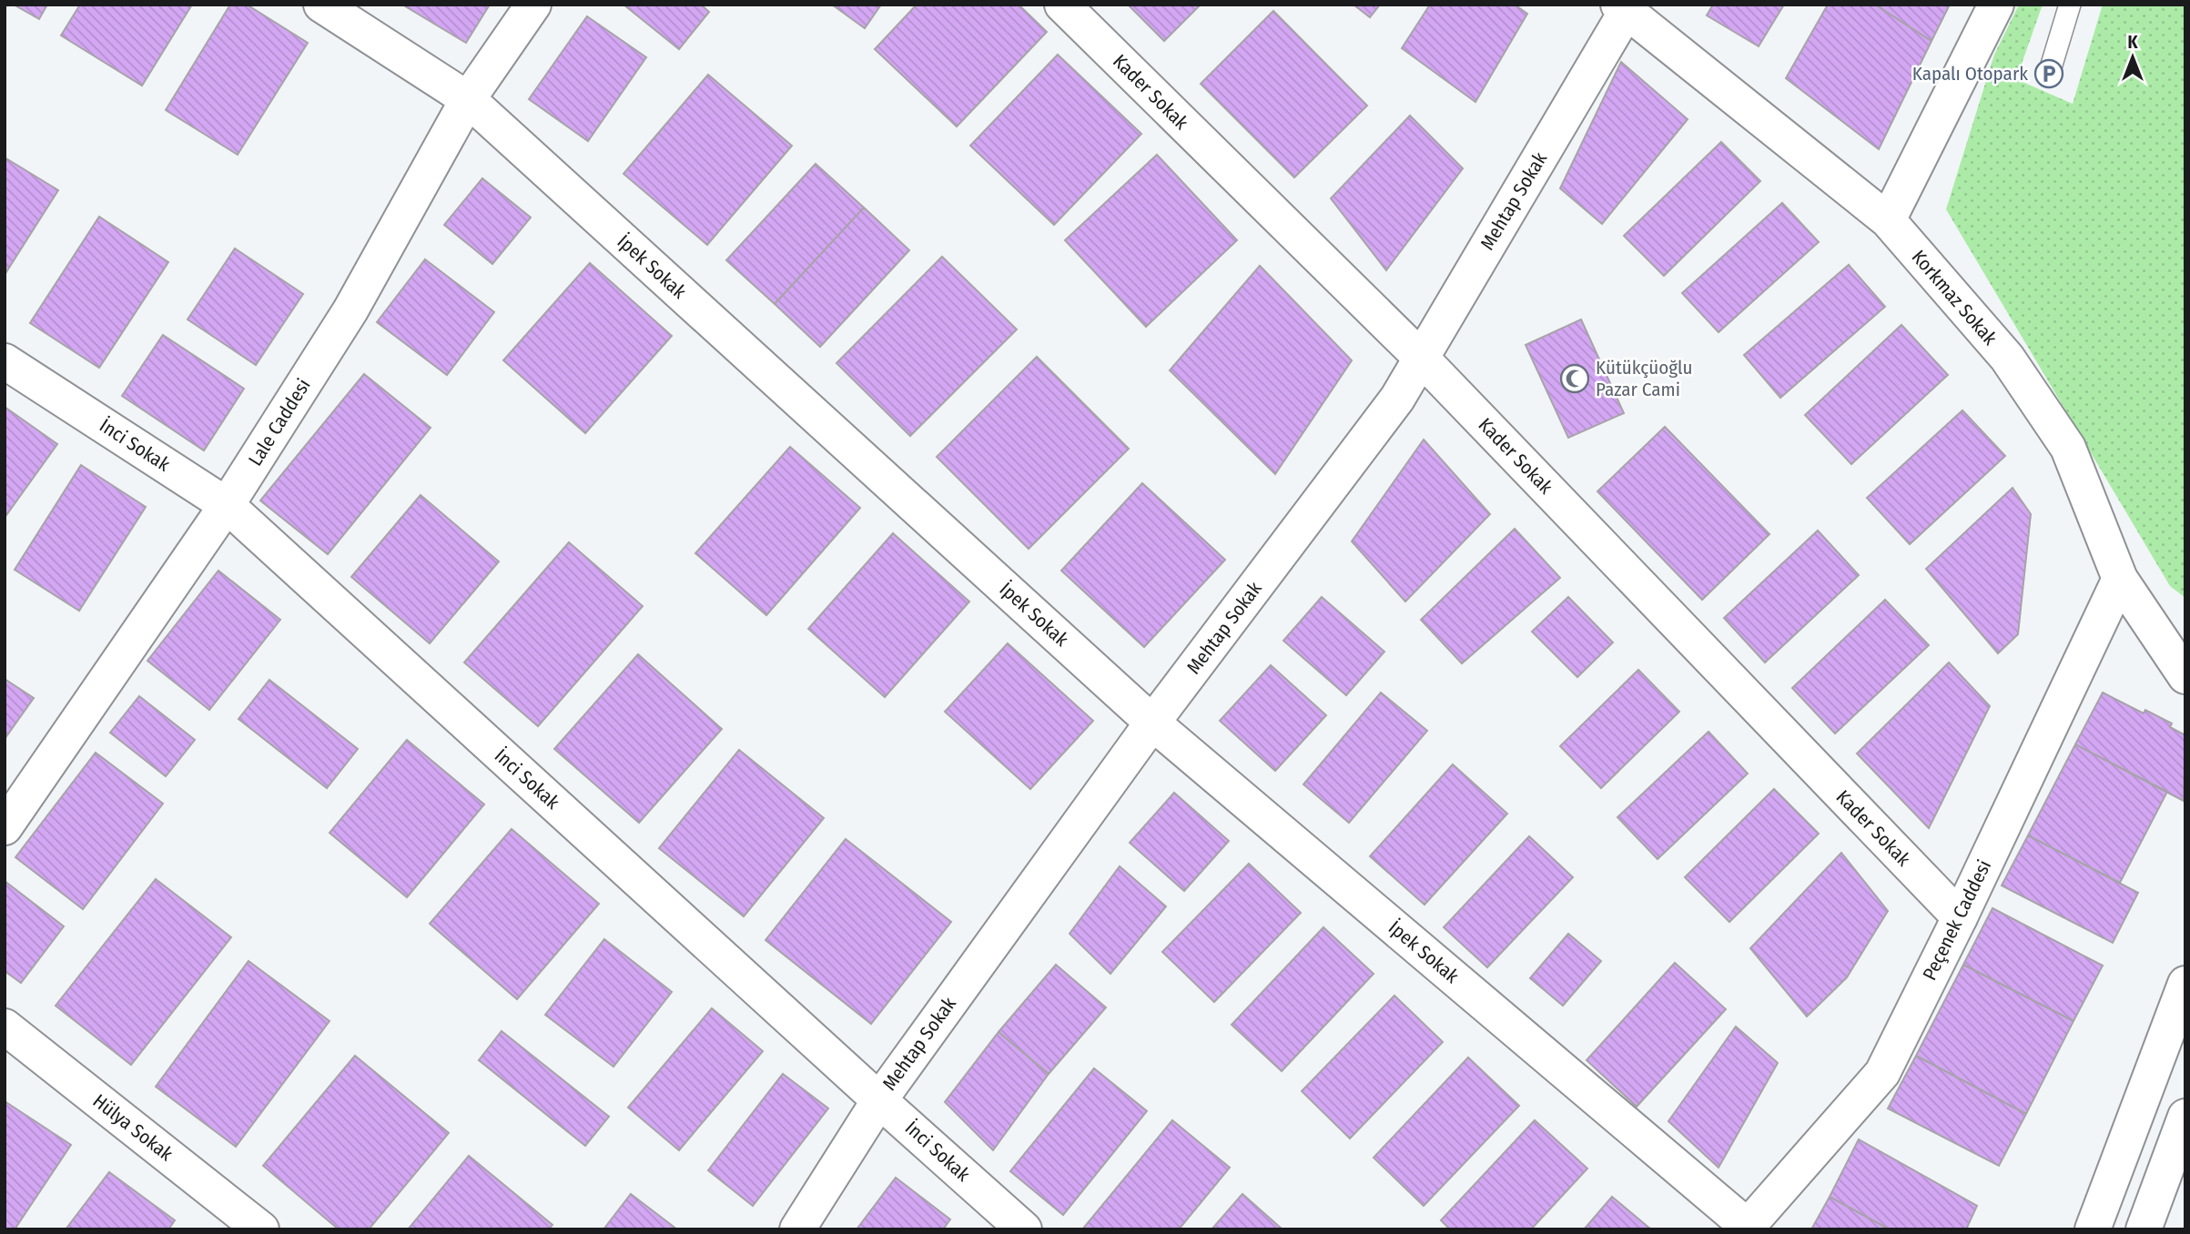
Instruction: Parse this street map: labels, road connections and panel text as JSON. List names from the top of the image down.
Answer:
{
  "streets": {
    "street": [
      "Kader Sokak",
      "Mehtap Sokak",
      "İpek Sokak",
      "Korkmaz Sokak",
      "Lale Caddesi",
      "İnci Sokak",
      "Peçenek Caddesi",
      "Hülya Sokak"
    ]
  },
  "crossings": [
    ["Kader Sokak", "Mehtap Sokak"],
    ["Kader Sokak", "Peçenek Caddesi"],
    ["Mehtap Sokak", "İpek Sokak"],
    ["Mehtap Sokak", "Korkmaz Sokak"],
    ["Mehtap Sokak", "İnci Sokak"],
    ["İpek Sokak", "Lale Caddesi"],
    ["İpek Sokak", "Peçenek Caddesi"],
    ["Korkmaz Sokak", "Peçenek Caddesi"],
    ["Lale Caddesi", "İnci Sokak"]
  ],
  "places": {
    "parking": ["Kapalı Otopark"],
    "mosque": ["Kütükçüoğlu Pazar Cami"]
  },
  "north": "top"
}
